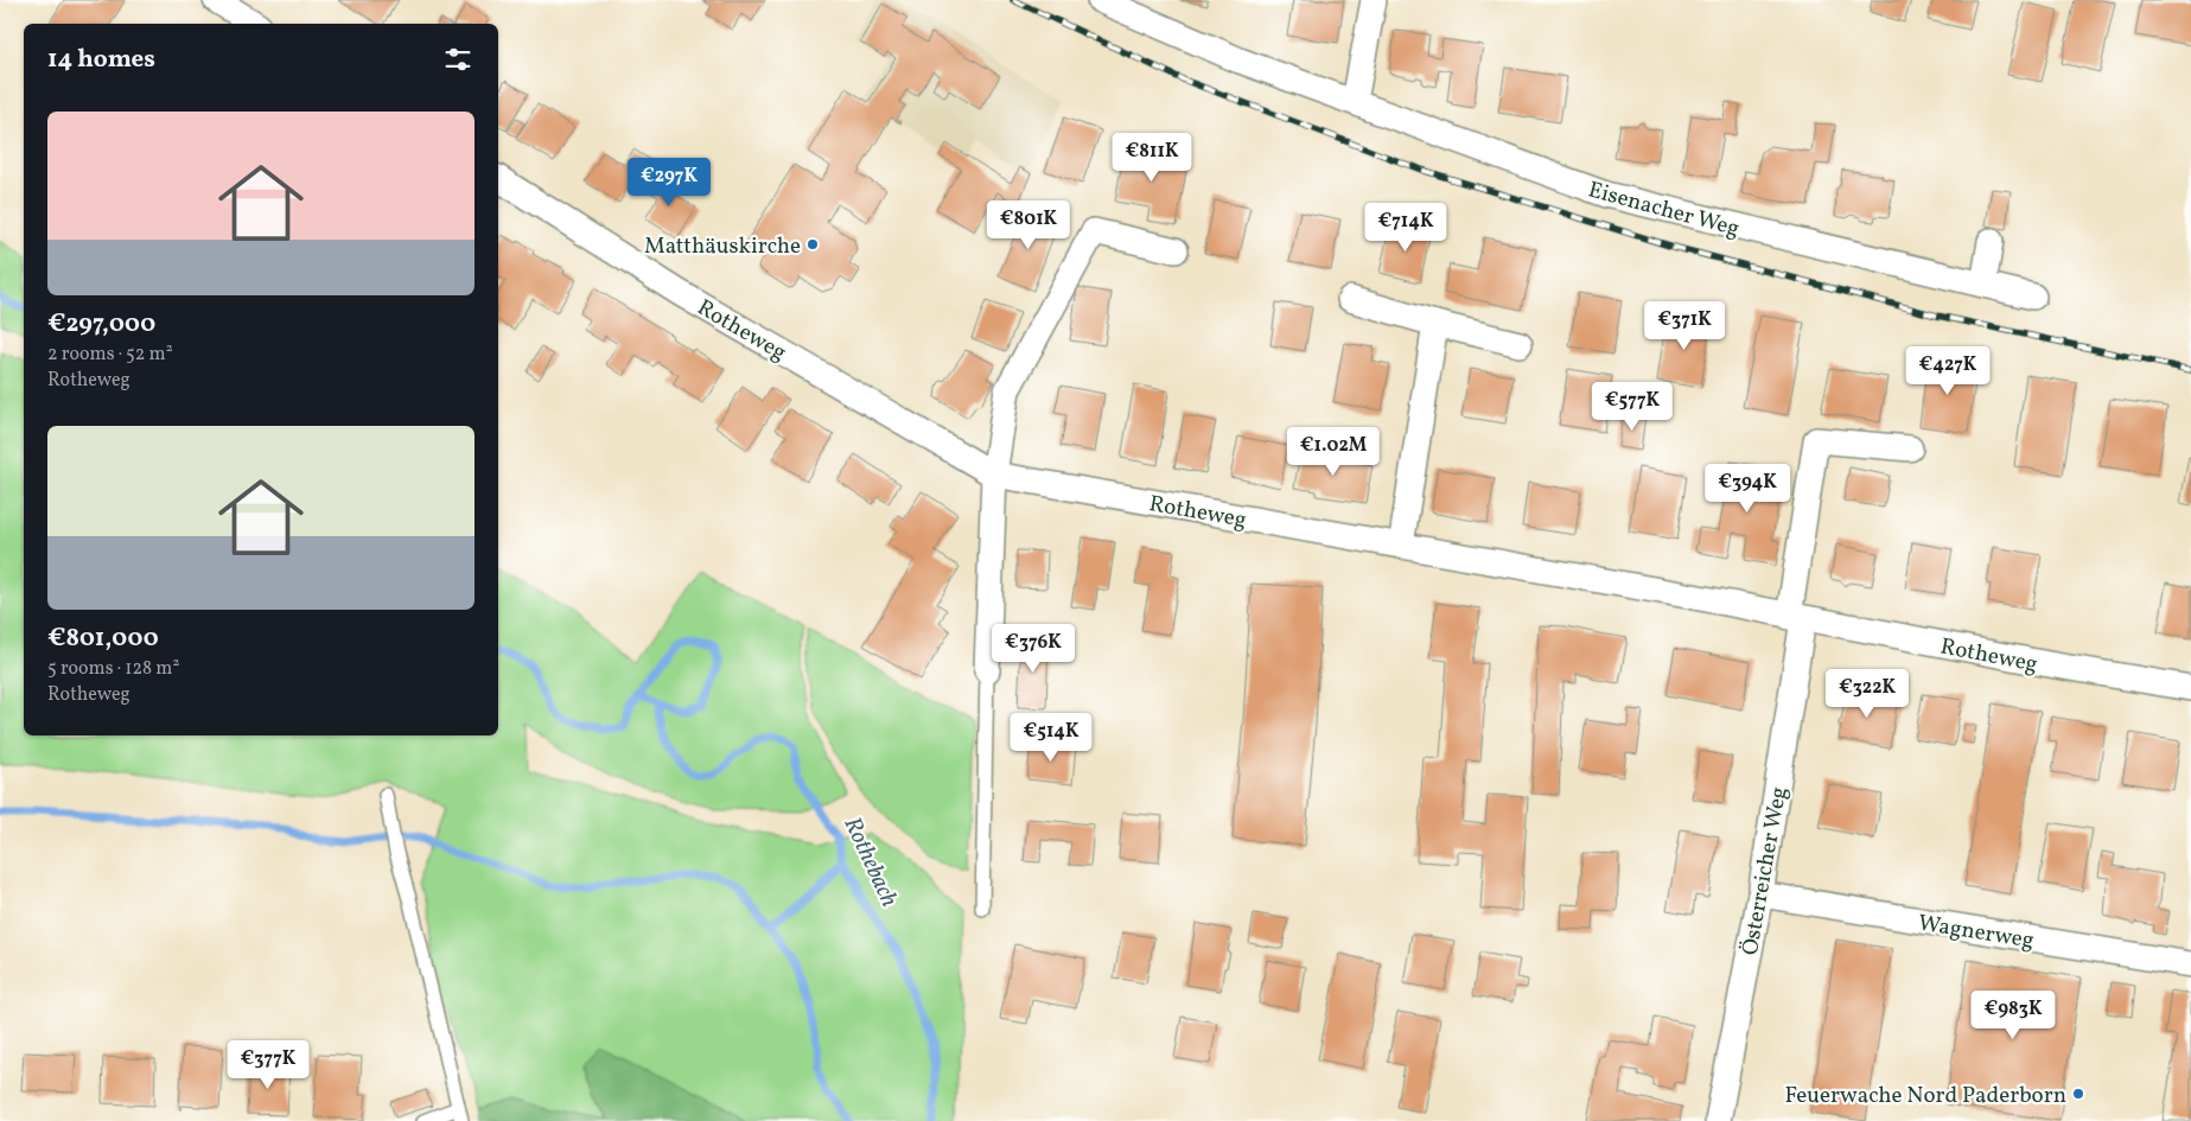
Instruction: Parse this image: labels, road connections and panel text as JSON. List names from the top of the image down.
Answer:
{
  "streets": {
    "street": [
      "Eisenacher Weg",
      "Rotheweg",
      "Österreicher Weg",
      "Wagnerweg"
    ]
  },
  "crossings": [
    ["Rotheweg", "Österreicher Weg"],
    ["Österreicher Weg", "Wagnerweg"]
  ],
  "water": ["Rothebach"],
  "places": ["Matthäuskirche", "Feuerwache Nord Paderborn"],
  "page": {
    "heading": "14 homes",
    "list": [
      {
        "name": "€297,000",
        "note": "2 rooms · 52 m² · Rotheweg"
      },
      {
        "name": "€801,000",
        "note": "5 rooms · 128 m² · Rotheweg"
      }
    ],
    "price": [
      "€811K",
      "€297K",
      "€801K",
      "€714K",
      "€371K",
      "€427K",
      "€577K",
      "€1.02M",
      "€394K",
      "€376K",
      "€322K",
      "€514K",
      "€983K",
      "€377K"
    ]
  }
}
